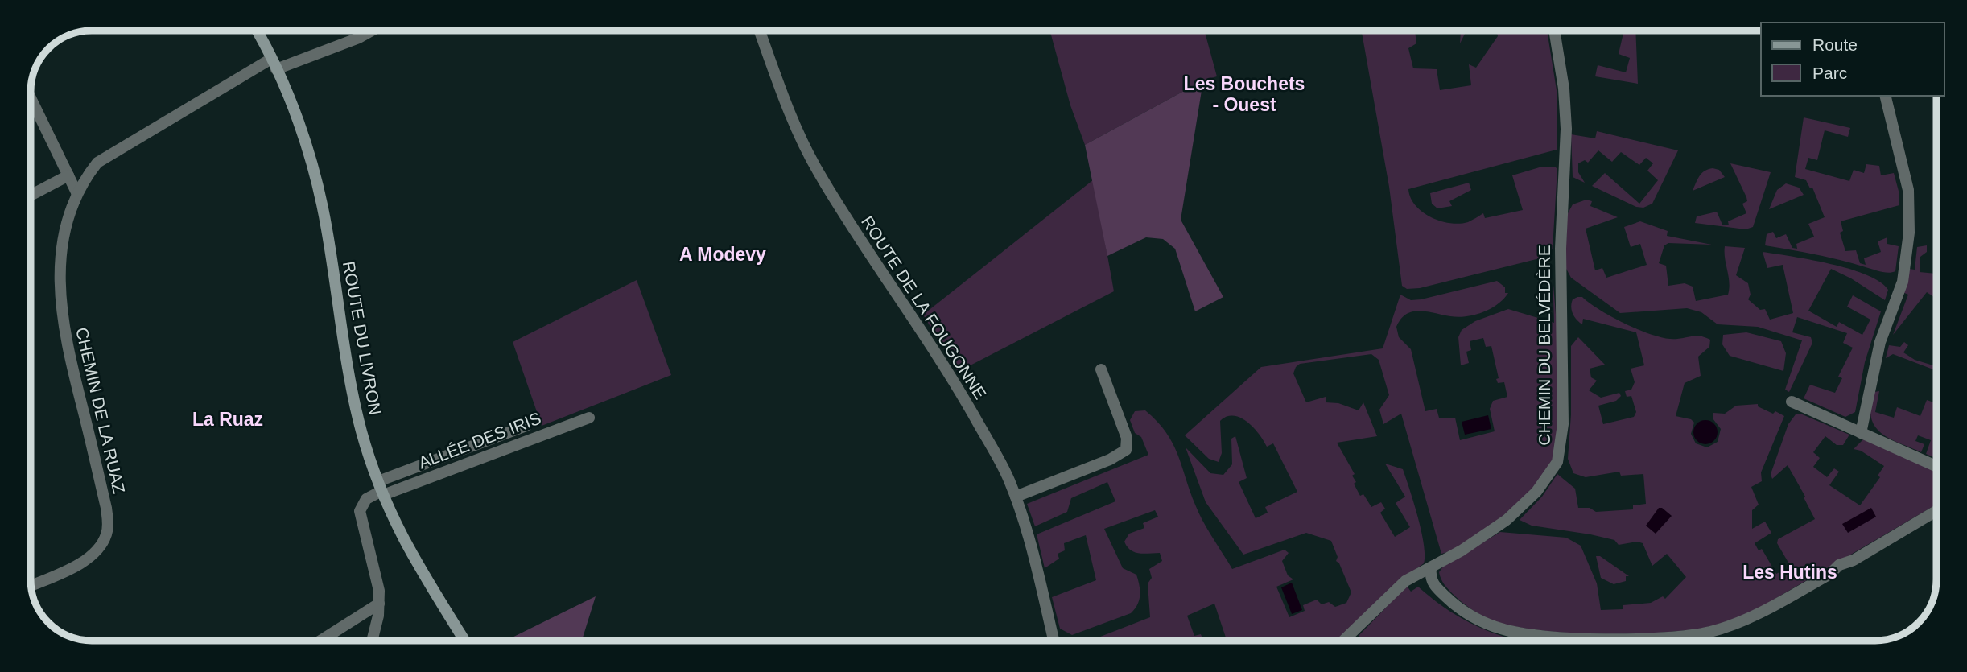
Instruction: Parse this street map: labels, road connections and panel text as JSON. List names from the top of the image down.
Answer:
{
  "streets": {
    "street": [
      "ROUTE DE LA FOUGONNE",
      "ROUTE DU LIVRON",
      "CHEMIN DU BELVÉDÈRE",
      "CHEMIN DE LA RUAZ",
      "ALLÉE DES IRIS"
    ]
  },
  "crossings": [
    ["ROUTE DU LIVRON", "CHEMIN DE LA RUAZ"],
    ["ROUTE DU LIVRON", "ALLÉE DES IRIS"]
  ],
  "districts": [
    "Les Bouchets - Ouest",
    "A Modevy",
    "La Ruaz",
    "Les Hutins"
  ],
  "legend": ["Route", "Parc"]
}
